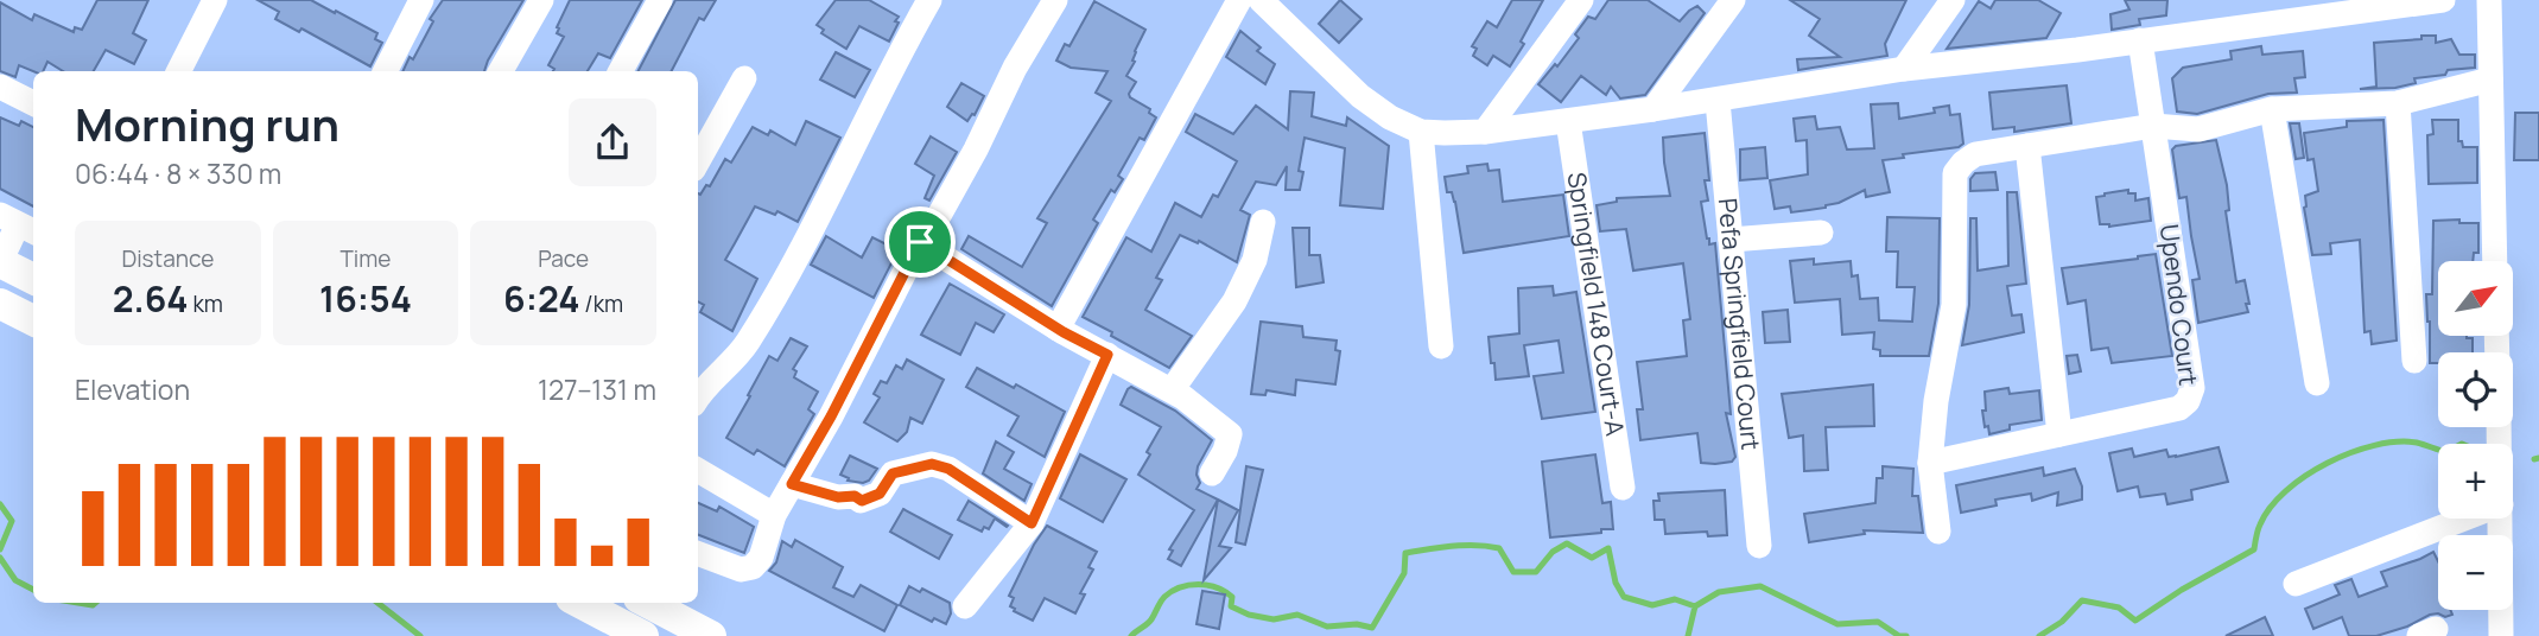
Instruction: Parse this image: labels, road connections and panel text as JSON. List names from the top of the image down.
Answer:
{
  "streets": {
    "street": ["Springfield 148 Court-A", "Upendo Court", "Pefa Springfield Court"]
  },
  "north": "top right",
  "page": {
    "heading": ["Morning run", "06:44 · 8 × 330 m"],
    "stats": [
      ["Distance", "2.64 km"],
      ["Time", "16:54"],
      ["Pace", "6:24 /km"]
    ],
    "map_buttons": ["+", "−"],
    "chart": ["Elevation", "127–131 m"]
  }
}
